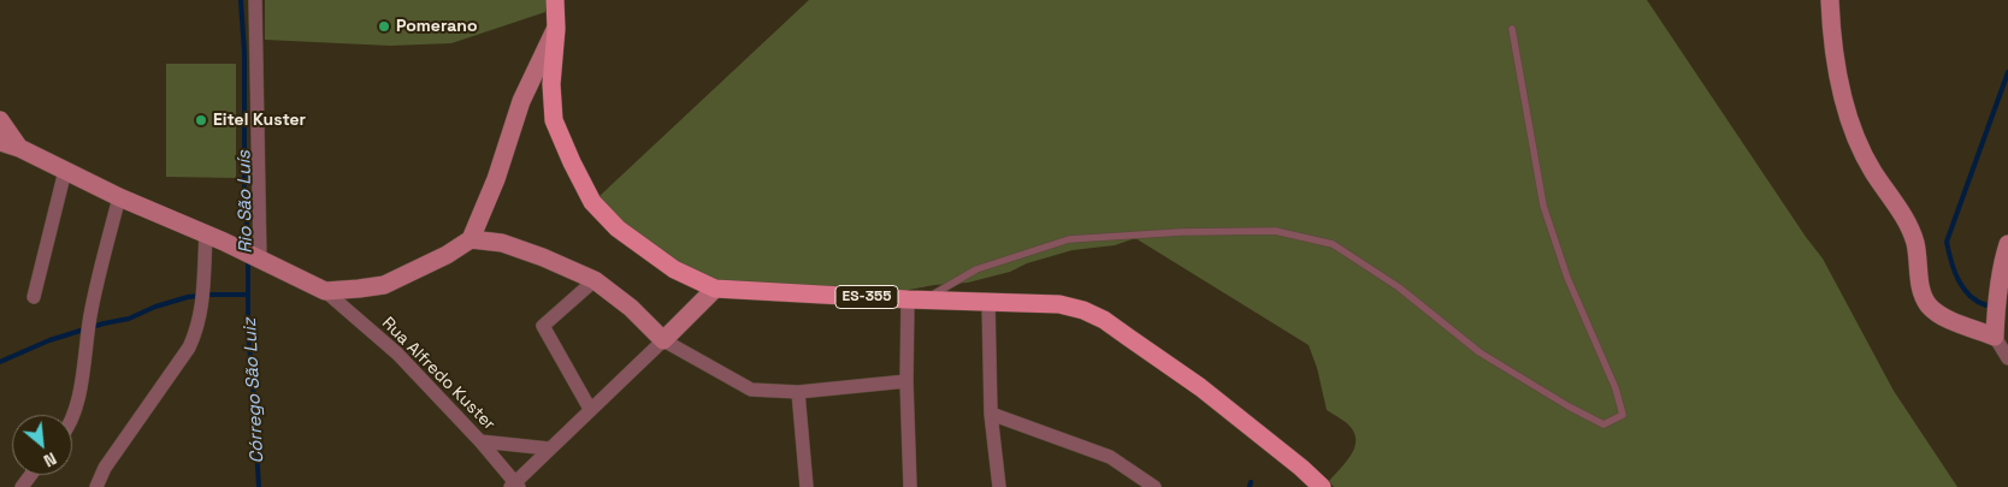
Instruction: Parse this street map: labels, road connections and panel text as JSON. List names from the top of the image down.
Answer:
{
  "streets": {
    "main road": ["ES-355"],
    "street": ["Rua Alfredo Kuster"]
  },
  "water": ["Rio São Luís", "Córrego São Luiz"],
  "places": ["Pomerano", "Eitel Kuster"],
  "north": "bottom right"
}
